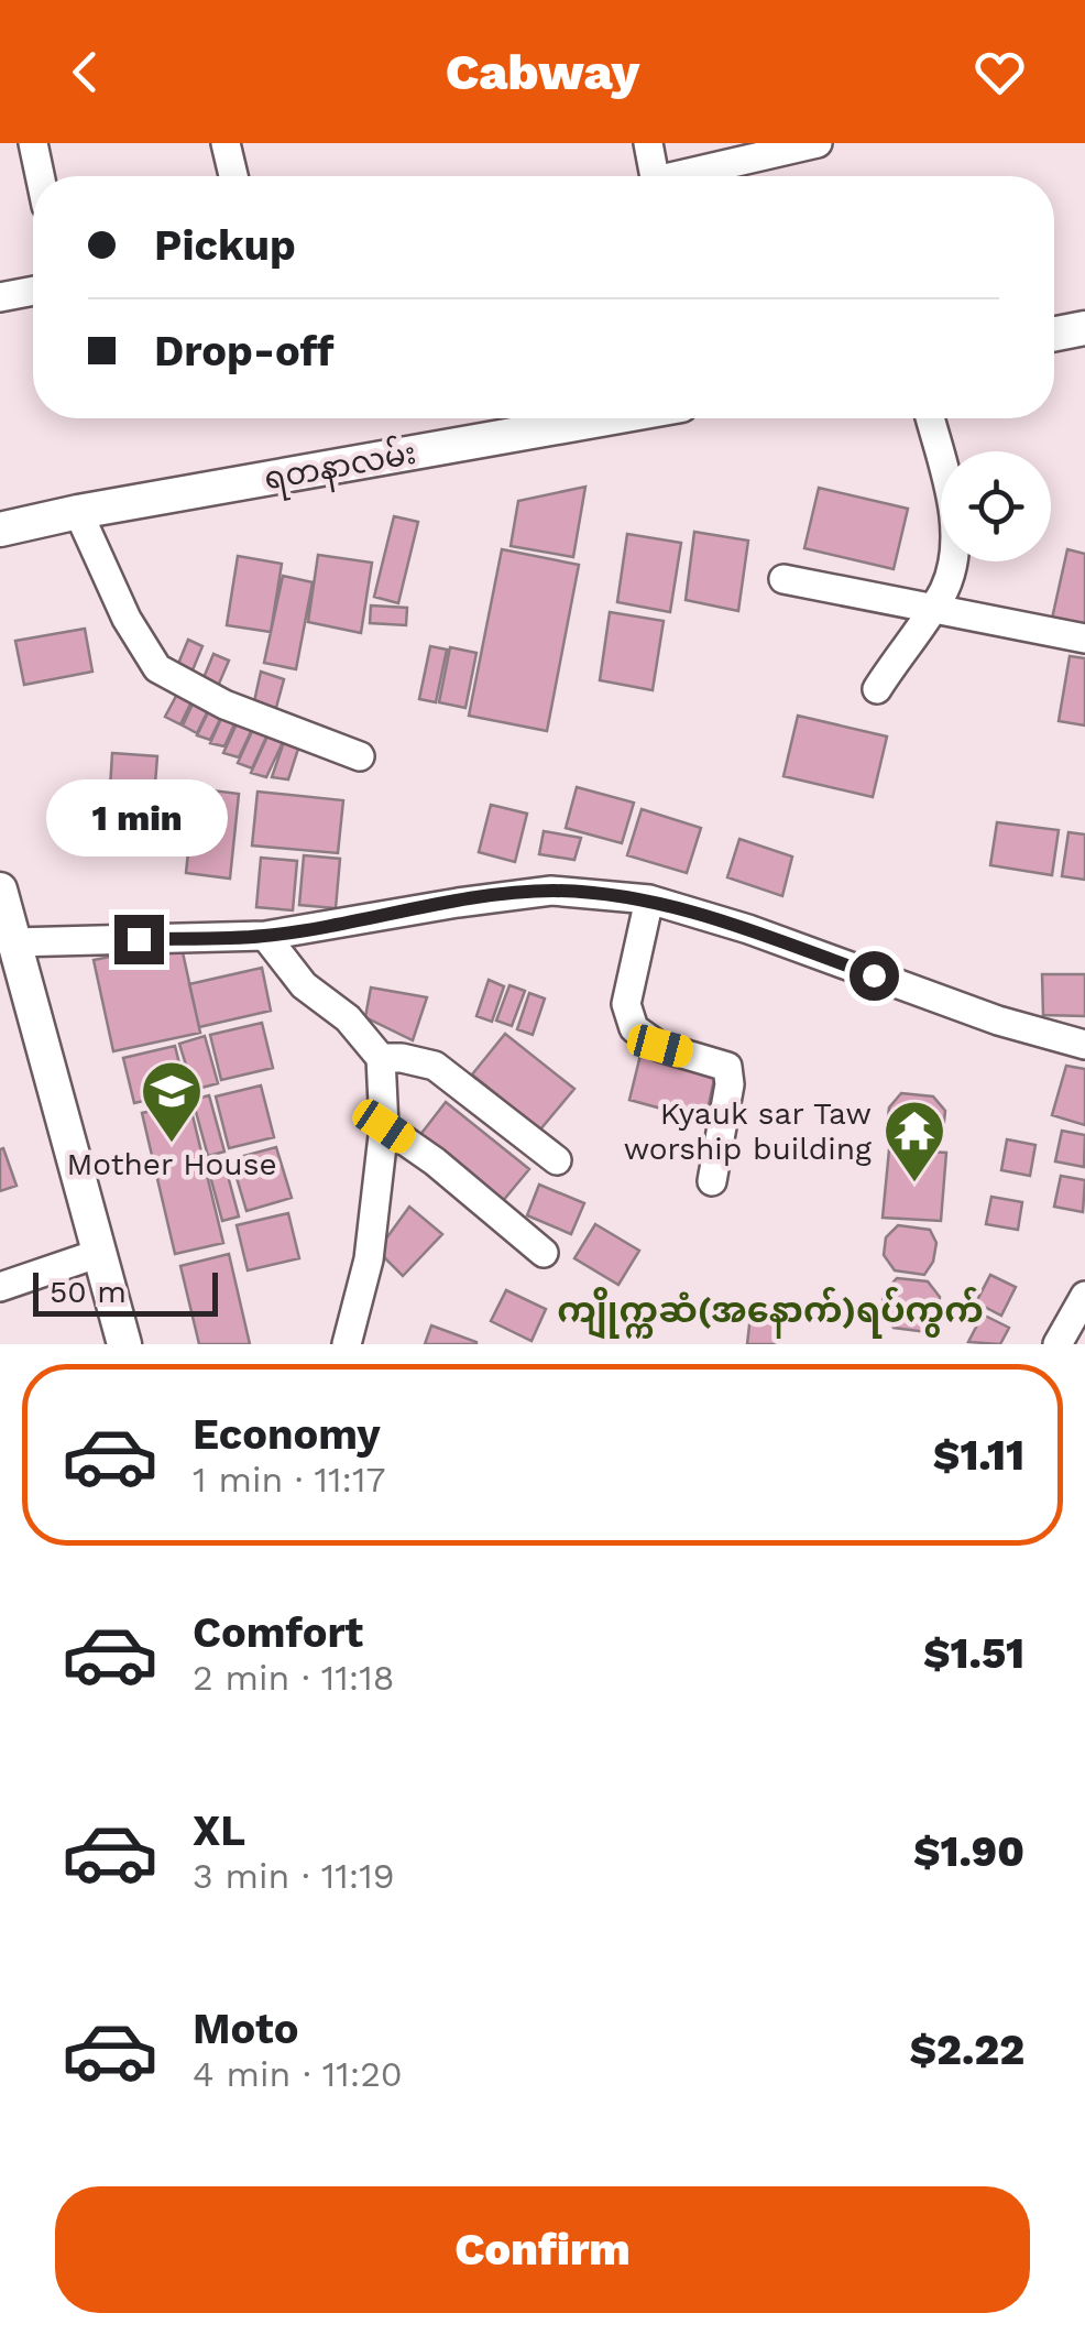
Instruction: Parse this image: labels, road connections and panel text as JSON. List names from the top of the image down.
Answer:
{
  "streets": {
    "main road": ["ရတနာလမ်း"]
  },
  "districts": ["ကျိုက္ကဆံ(အနောက်)ရပ်ကွက်"],
  "places": {
    "school or university": ["Mother House"],
    "temple": ["Kyauk sar Taw worship building"]
  },
  "scale_bar": "50 m",
  "page": {
    "header": "Cabway",
    "banner": ["Pickup", "Drop-off"],
    "bubble": "1 min",
    "scale": "50 m",
    "list": [
      {
        "name": "Economy",
        "note": "1 min · 11:17",
        "value": "$1.11"
      },
      {
        "name": "Comfort",
        "note": "2 min · 11:18",
        "value": "$1.51"
      },
      {
        "name": "XL",
        "note": "3 min · 11:19",
        "value": "$1.90"
      },
      {
        "name": "Moto",
        "note": "4 min · 11:20",
        "value": "$2.22"
      }
    ],
    "buttons": "Confirm"
  }
}
